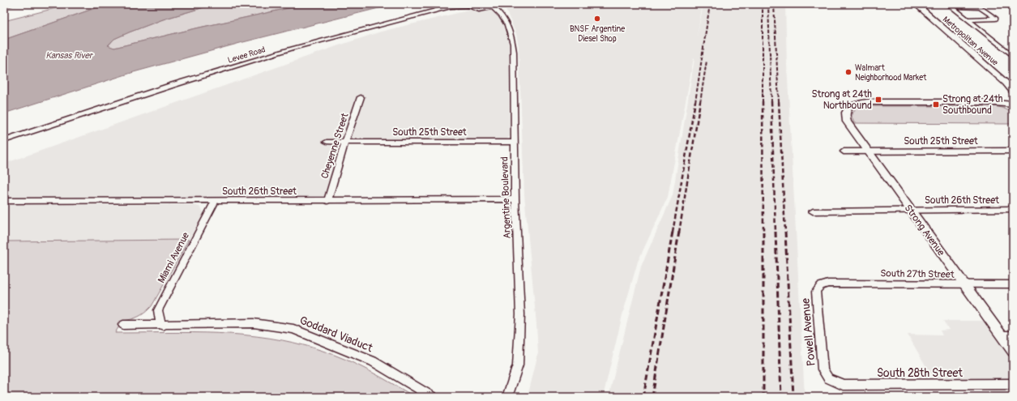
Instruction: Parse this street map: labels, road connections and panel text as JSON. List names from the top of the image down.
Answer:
{
  "streets": {
    "main road": ["Metropolitan Avenue"],
    "street": [
      "Levee Road",
      "South 25th Street",
      "Cheyenne Street",
      "South 26th Street",
      "Argentine Boulevard",
      "Strong Avenue",
      "Miami Avenue",
      "South 27th Street",
      "Powell Avenue",
      "Goddard Viaduct",
      "South 28th Street"
    ]
  },
  "crossings": [
    ["Levee Road", "Argentine Boulevard"],
    ["South 25th Street", "Cheyenne Street"],
    ["South 25th Street", "Argentine Boulevard"],
    ["South 25th Street", "Strong Avenue"],
    ["Cheyenne Street", "South 26th Street"],
    ["South 26th Street", "Argentine Boulevard"],
    ["South 26th Street", "Strong Avenue"],
    ["South 26th Street", "Miami Avenue"],
    ["Strong Avenue", "South 27th Street"],
    ["Miami Avenue", "Goddard Viaduct"],
    ["South 27th Street", "Powell Avenue"],
    ["Powell Avenue", "South 28th Street"]
  ],
  "water": ["Kansas River"],
  "places": {
    "other": ["BNSF Argentine Diesel Shop", "Walmart Neighborhood Market"],
    "transit": ["Strong at 24th Northbound", "Strong at 24th Southbound"]
  }
}
